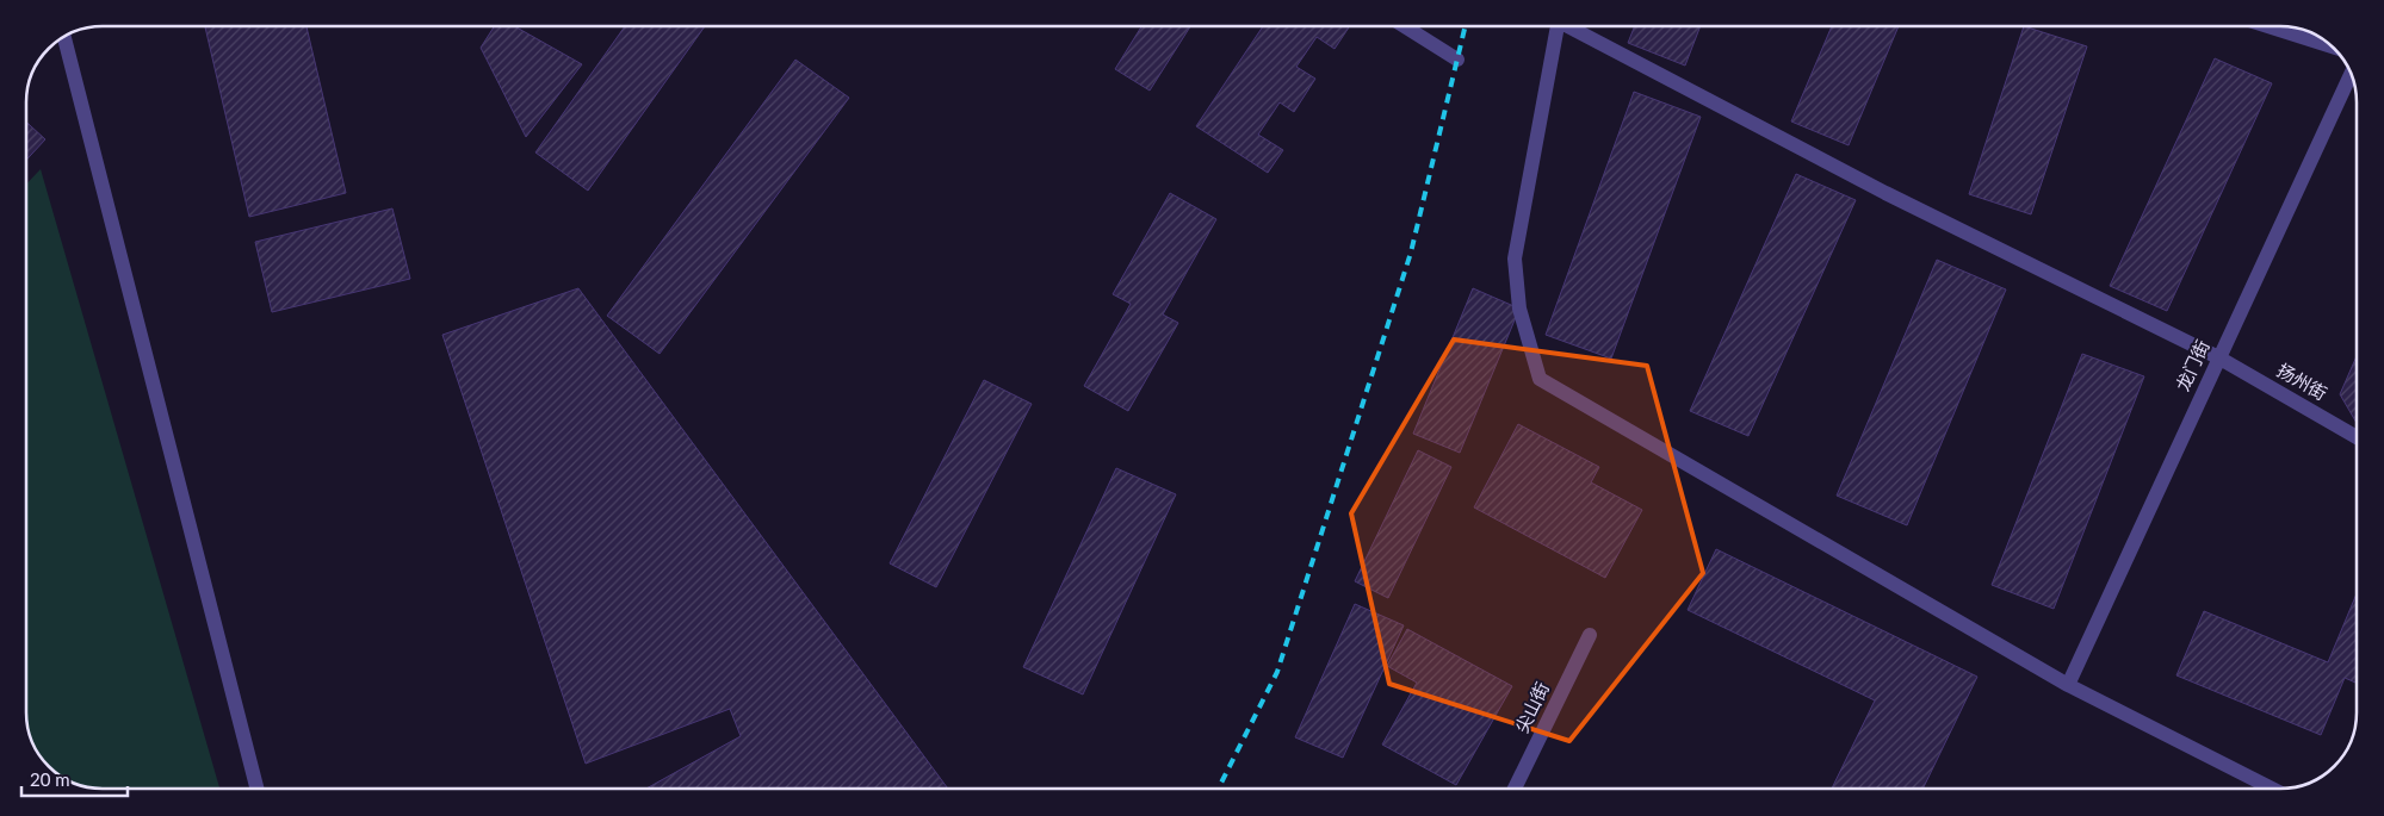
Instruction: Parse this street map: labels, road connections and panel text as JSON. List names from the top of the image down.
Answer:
{
  "streets": {
    "street": ["龙门街", "扬州街", "尖山街"]
  },
  "crossings": [
    ["龙门街", "扬州街"]
  ],
  "scale_bar": "20 m"
}
